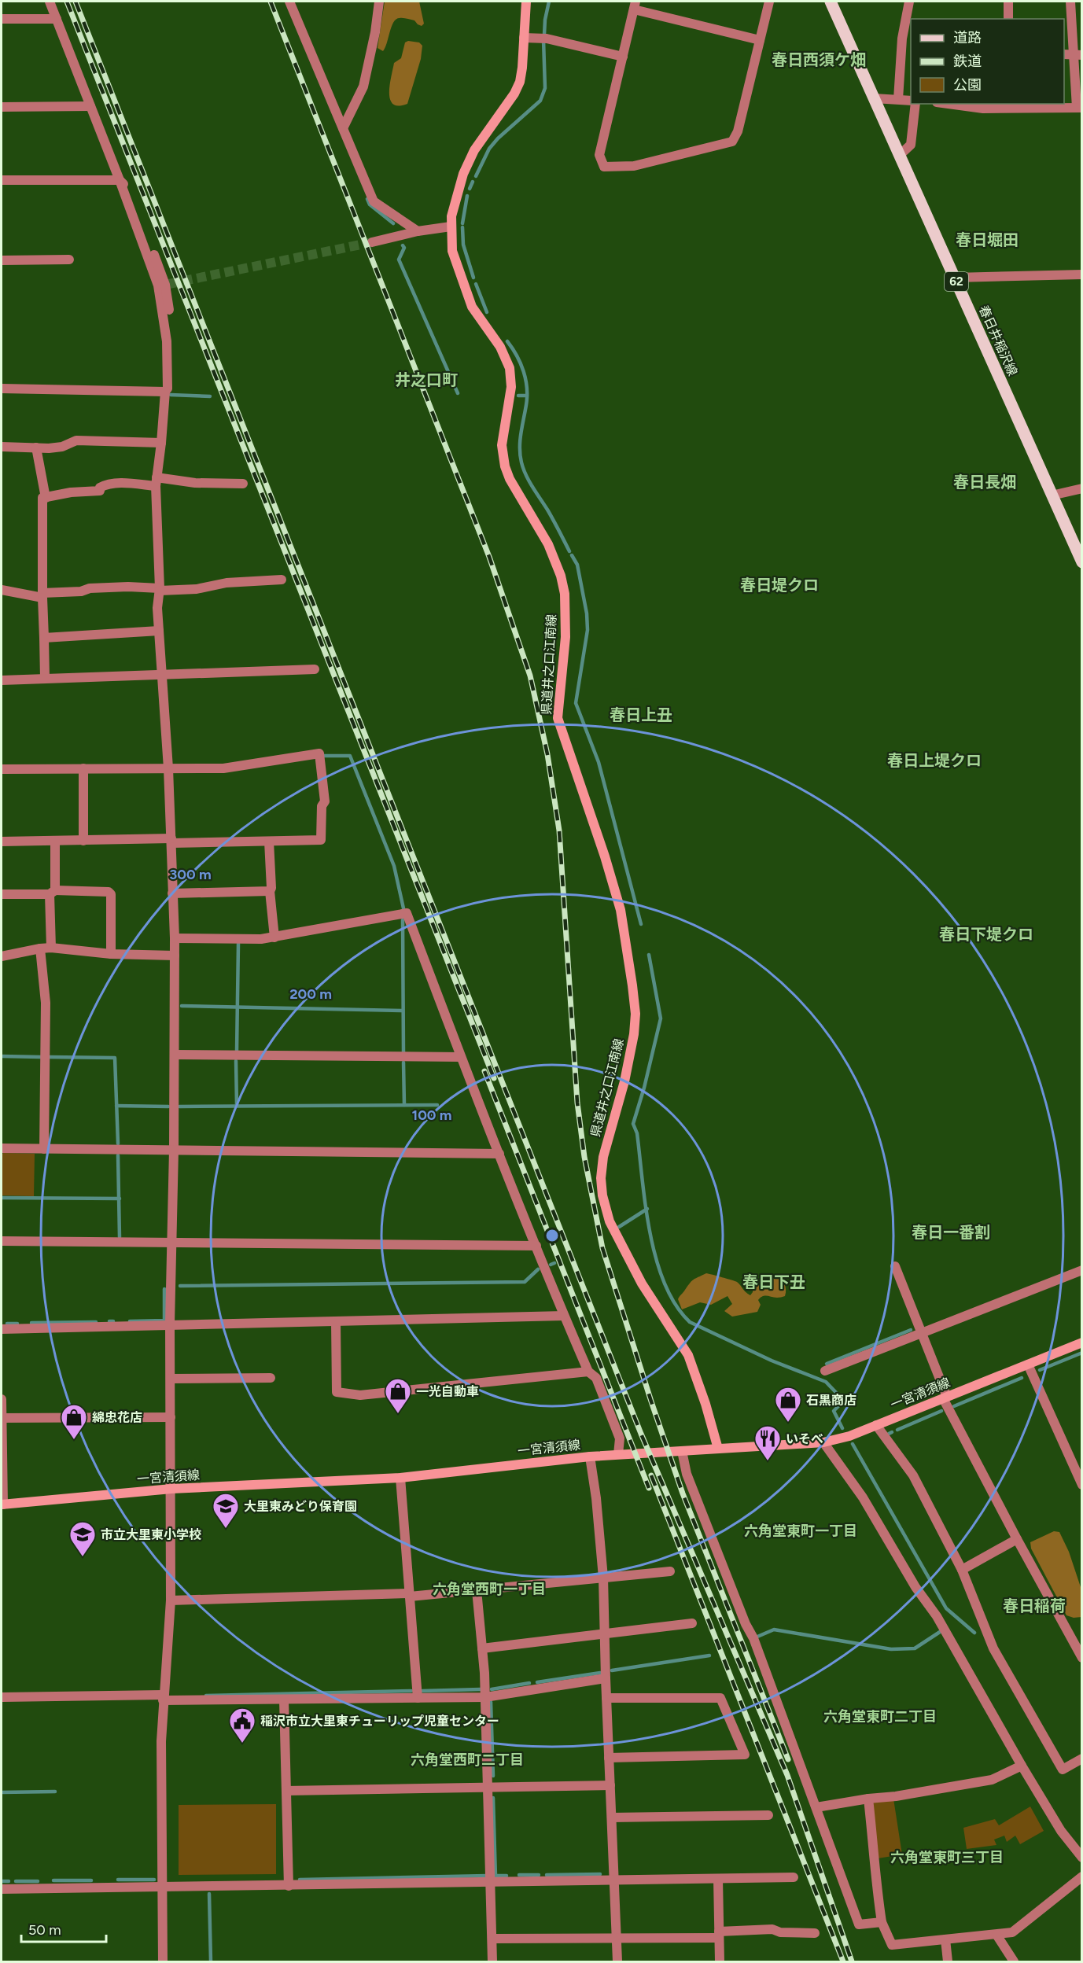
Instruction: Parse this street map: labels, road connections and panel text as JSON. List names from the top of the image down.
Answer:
{
  "streets": {
    "main road": [
      "62",
      "春日井稲沢線",
      "県道井之口江南線",
      "一宮清須線"
    ]
  },
  "crossings": [
    ["県道井之口江南線", "一宮清須線"]
  ],
  "districts": [
    "春日西須ケ畑",
    "春日堀田",
    "井之口町",
    "春日長畑",
    "春日堤クロ",
    "春日上丑",
    "春日上堤クロ",
    "春日下堤クロ",
    "春日一番割",
    "春日下丑",
    "六角堂東町一丁目",
    "六角堂西町一丁目",
    "春日稲荷",
    "六角堂東町二丁目",
    "六角堂西町二丁目",
    "六角堂東町三丁目"
  ],
  "places": {
    "shop": ["一光自動車", "石黒商店", "綿忠花店"],
    "restaurant": ["いそべ"],
    "school or university": ["大里東みどり保育園", "市立大里東小学校"],
    "public building": ["稲沢市立大里東チューリップ児童センター"]
  },
  "legend": ["道路", "鉄道", "公園"],
  "scale_bar": "50 m",
  "rings": ["300 m", "200 m", "100 m"]
}
